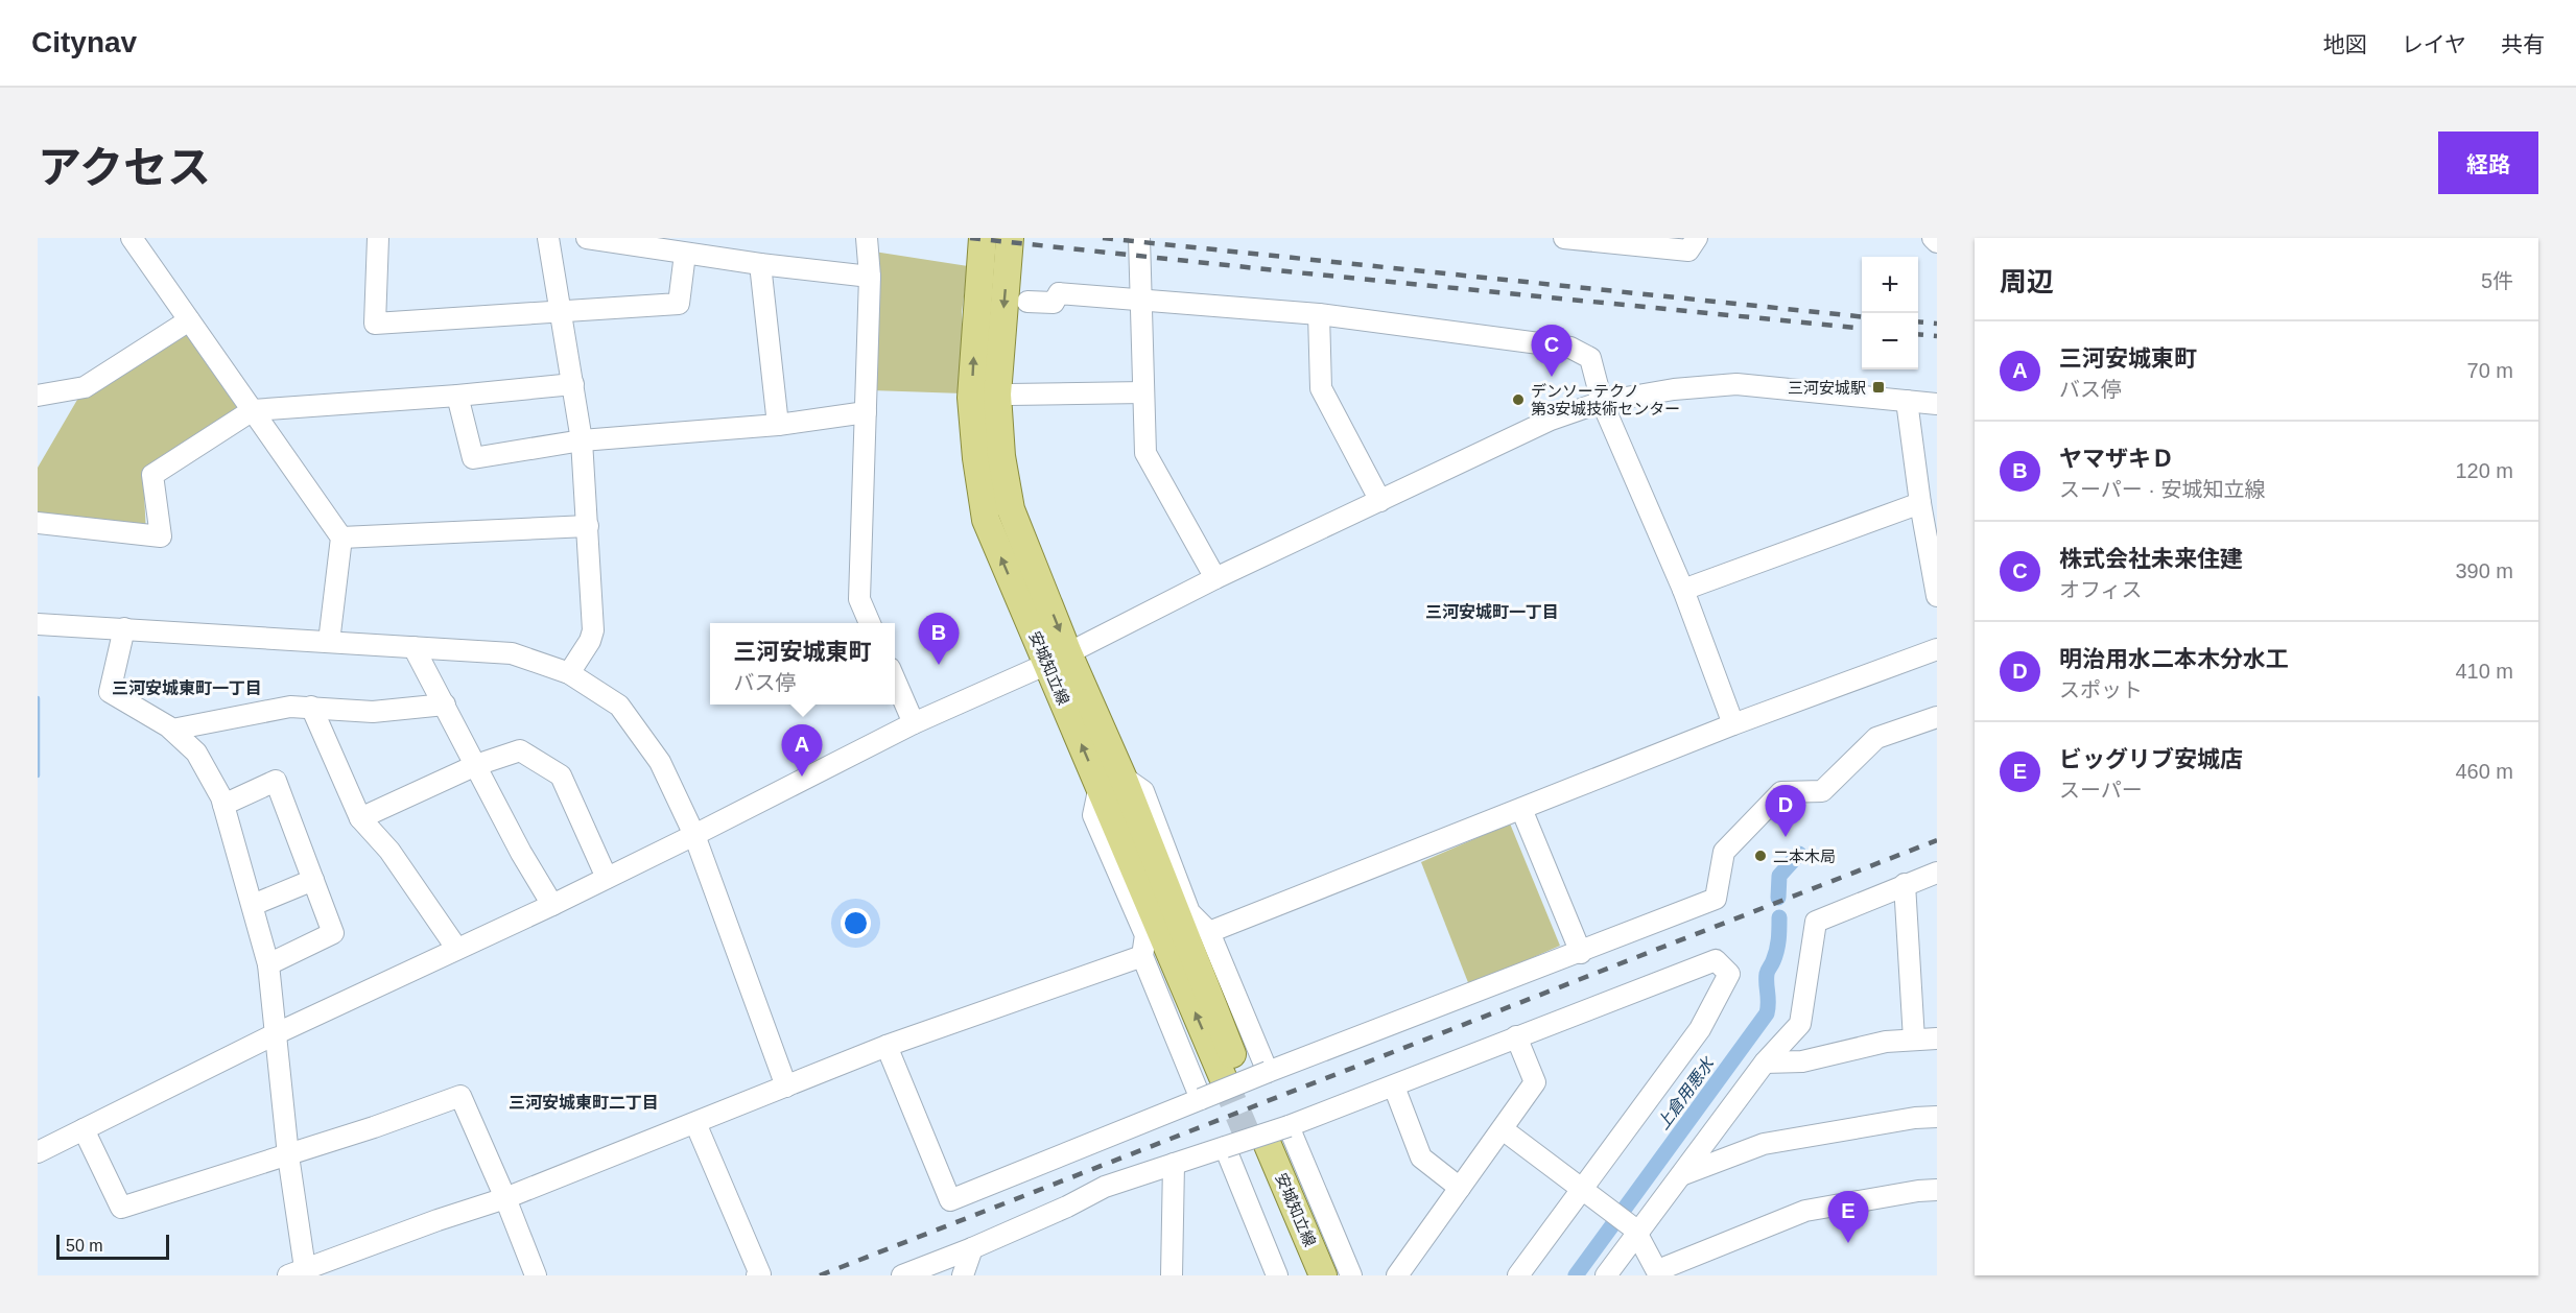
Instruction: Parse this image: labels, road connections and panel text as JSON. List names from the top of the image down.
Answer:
{
  "streets": {
    "main road": ["安城知立線"]
  },
  "districts": ["三河安城町一丁目", "三河安城東町一丁目", "三河安城東町二丁目"],
  "water": ["上倉用悪水"],
  "places": {
    "transit": ["三河安城駅"],
    "other": ["デンソーテクノ 第3安城技術センター", "二本木局"]
  },
  "scale_bar": "50 m",
  "page": {
    "header": "Citynav",
    "nav": ["地図", "レイヤ", "共有"],
    "title": "アクセス",
    "buttons": "経路",
    "heading": ["周辺", "5件"],
    "map_buttons": ["+", "−"],
    "list": [
      {
        "mark": "A",
        "name": "三河安城東町",
        "note": "バス停",
        "value": "70 m"
      },
      {
        "mark": "B",
        "name": "ヤマザキＤ",
        "note": "スーパー · 安城知立線",
        "value": "120 m"
      },
      {
        "mark": "C",
        "name": "株式会社未来住建",
        "note": "オフィス",
        "value": "390 m"
      },
      {
        "mark": "D",
        "name": "明治用水二本木分水工",
        "note": "スポット",
        "value": "410 m"
      },
      {
        "mark": "E",
        "name": "ビッグリブ安城店",
        "note": "スーパー",
        "value": "460 m"
      }
    ],
    "pins": [
      "C",
      "B",
      "A",
      "D",
      "E"
    ],
    "popup": ["三河安城東町", "バス停"],
    "scale": "50 m"
  }
}
